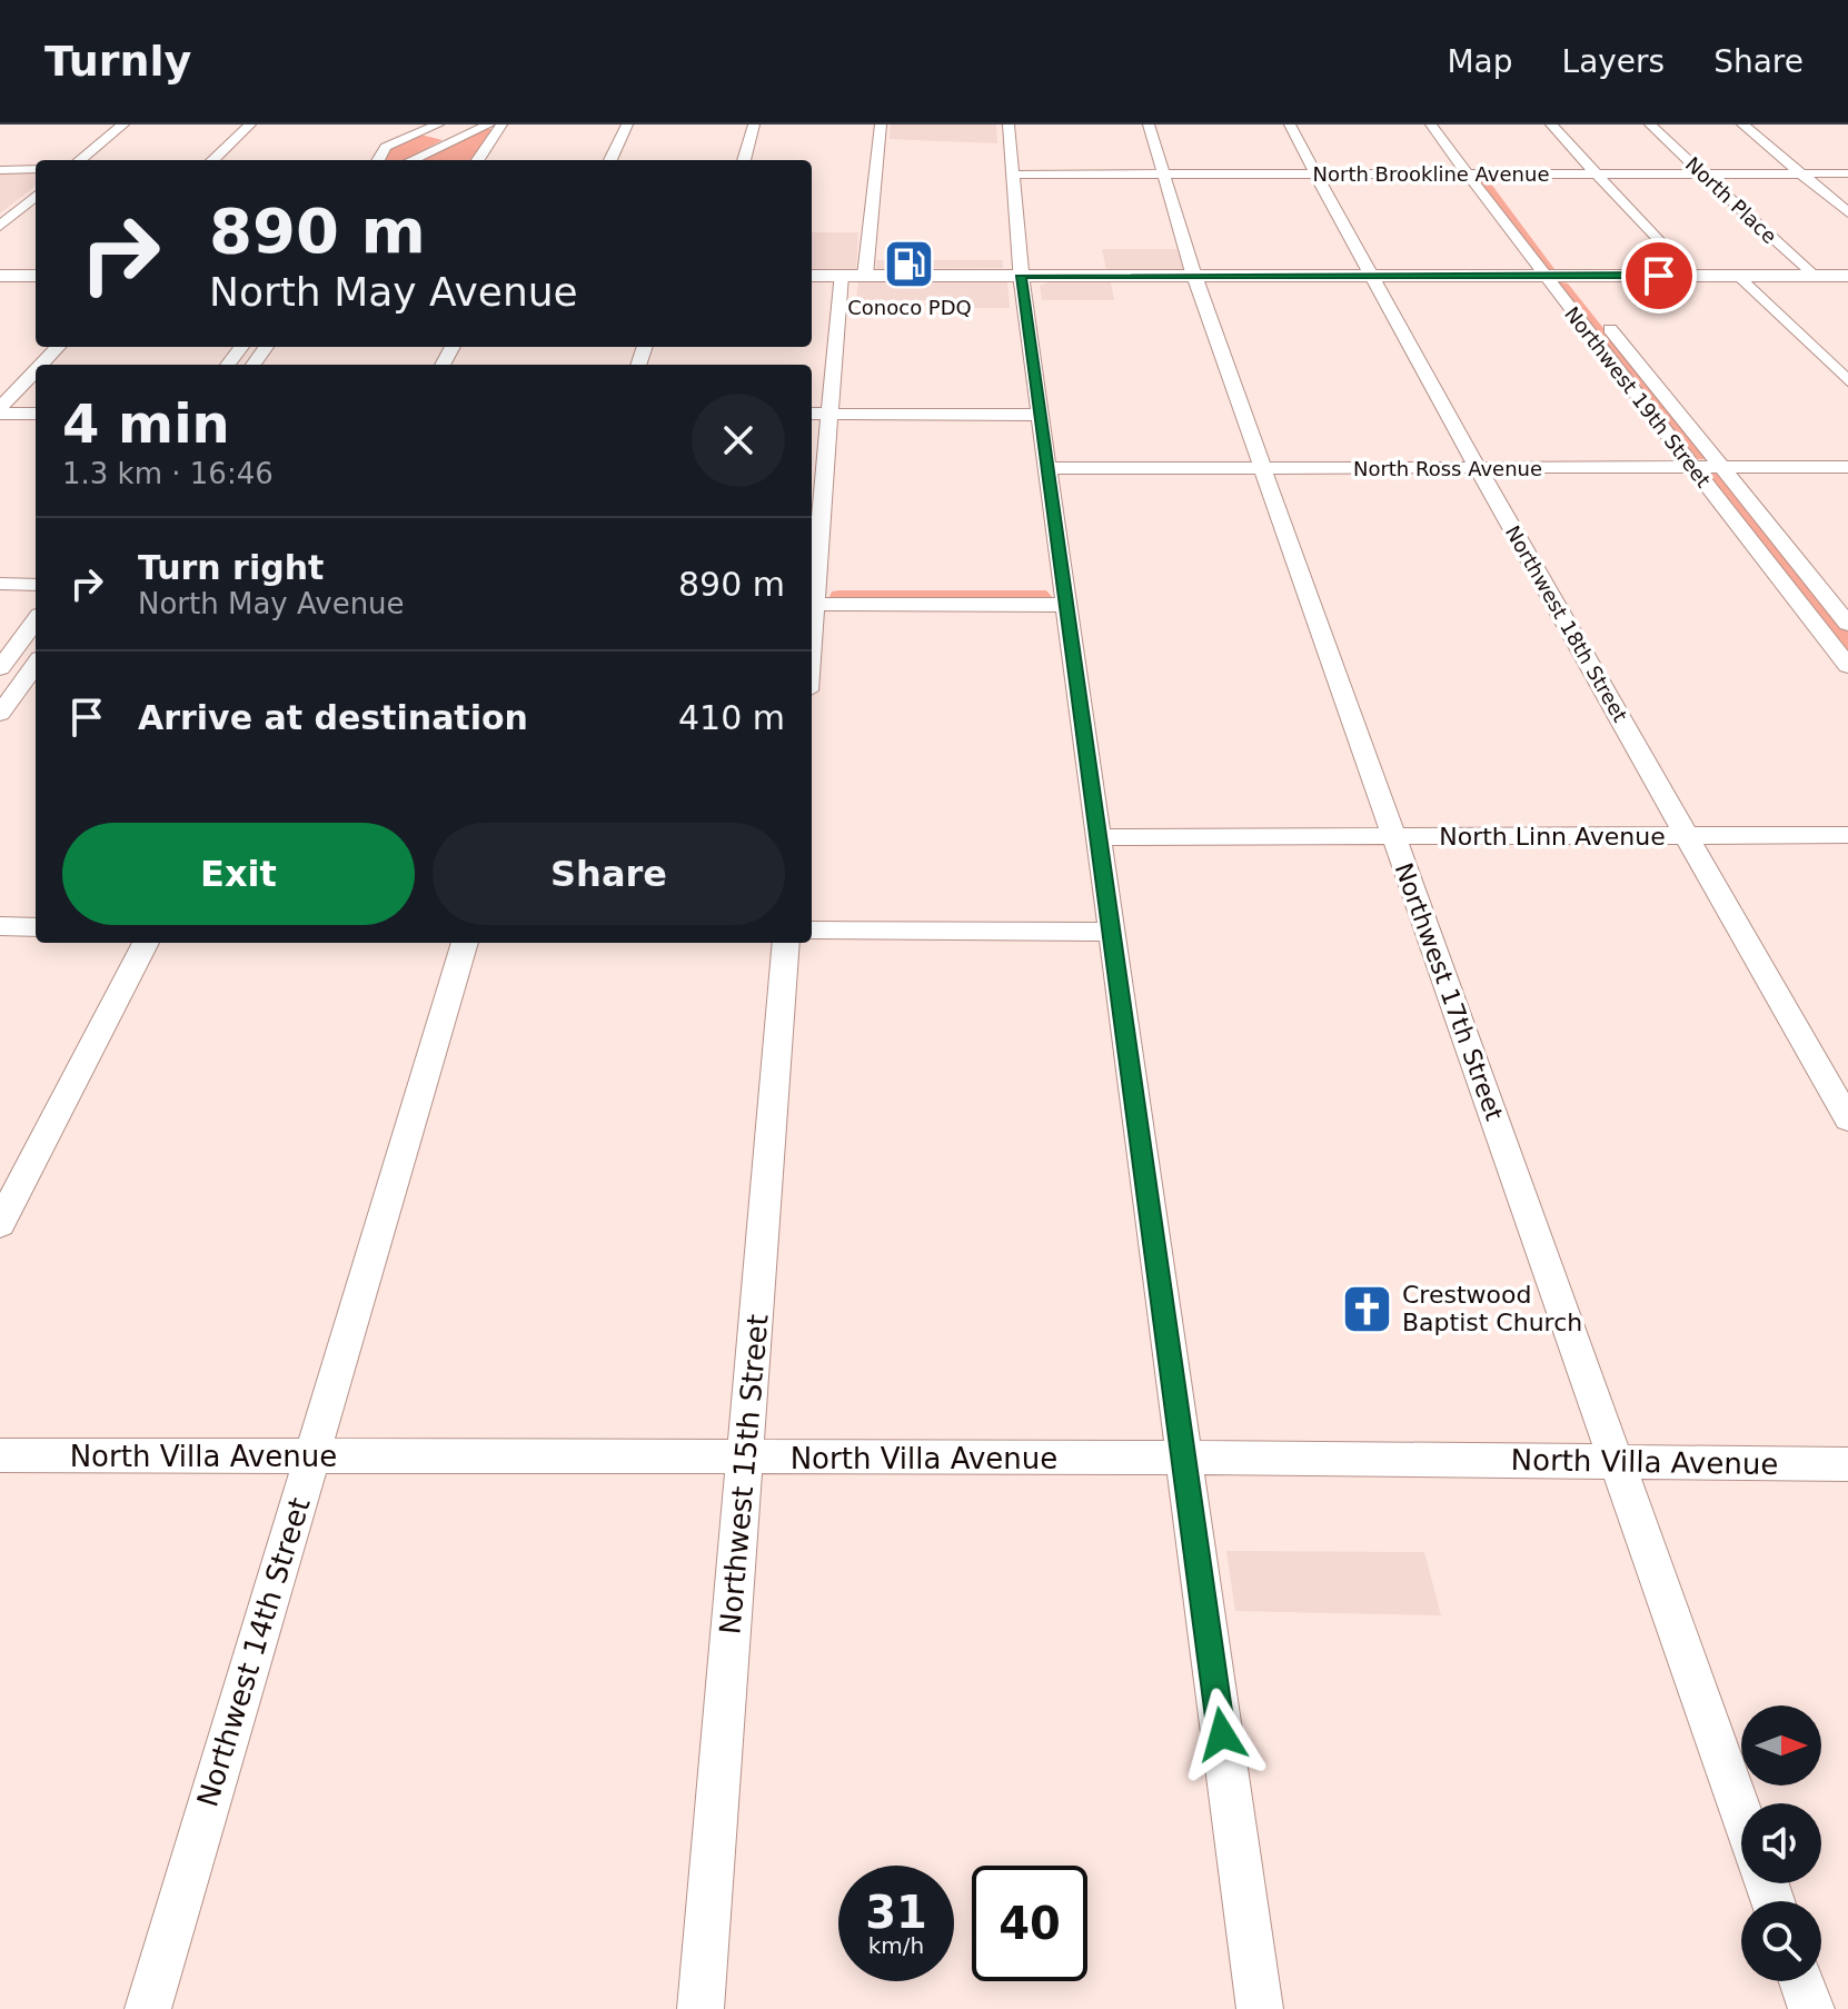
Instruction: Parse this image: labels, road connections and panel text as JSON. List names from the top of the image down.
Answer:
{
  "streets": {
    "street": [
      "North Brookline Avenue",
      "North Place",
      "Northwest 19th Street",
      "North Ross Avenue",
      "Northwest 18th Street",
      "North Linn Avenue",
      "Northwest 17th Street",
      "North Villa Avenue",
      "Northwest 15th Street",
      "Northwest 14th Street"
    ]
  },
  "crossings": [
    ["North Brookline Avenue", "North Place"],
    ["North Brookline Avenue", "Northwest 19th Street"],
    ["North Brookline Avenue", "Northwest 18th Street"],
    ["North Brookline Avenue", "Northwest 17th Street"],
    ["Northwest 19th Street", "North Ross Avenue"],
    ["North Ross Avenue", "Northwest 18th Street"],
    ["North Ross Avenue", "Northwest 17th Street"],
    ["Northwest 18th Street", "North Linn Avenue"],
    ["North Linn Avenue", "Northwest 17th Street"],
    ["Northwest 17th Street", "North Villa Avenue"],
    ["North Villa Avenue", "Northwest 15th Street"],
    ["North Villa Avenue", "Northwest 14th Street"]
  ],
  "places": {
    "fuel station": ["Conoco PDQ"],
    "church": ["Crestwood Baptist Church"]
  },
  "north": "right",
  "page": {
    "header": "Turnly",
    "nav": ["Map", "Layers", "Share"],
    "turn": ["890 m", "North May Avenue"],
    "heading": ["4 min", "1.3 km · 16:46"],
    "list": [
      {
        "name": "Turn right",
        "note": "North May Avenue",
        "value": "890 m"
      },
      {
        "name": "Arrive at destination",
        "value": "410 m"
      }
    ],
    "buttons": ["Exit", "Share"],
    "speed": "31 km/h",
    "limit": "40"
  }
}
